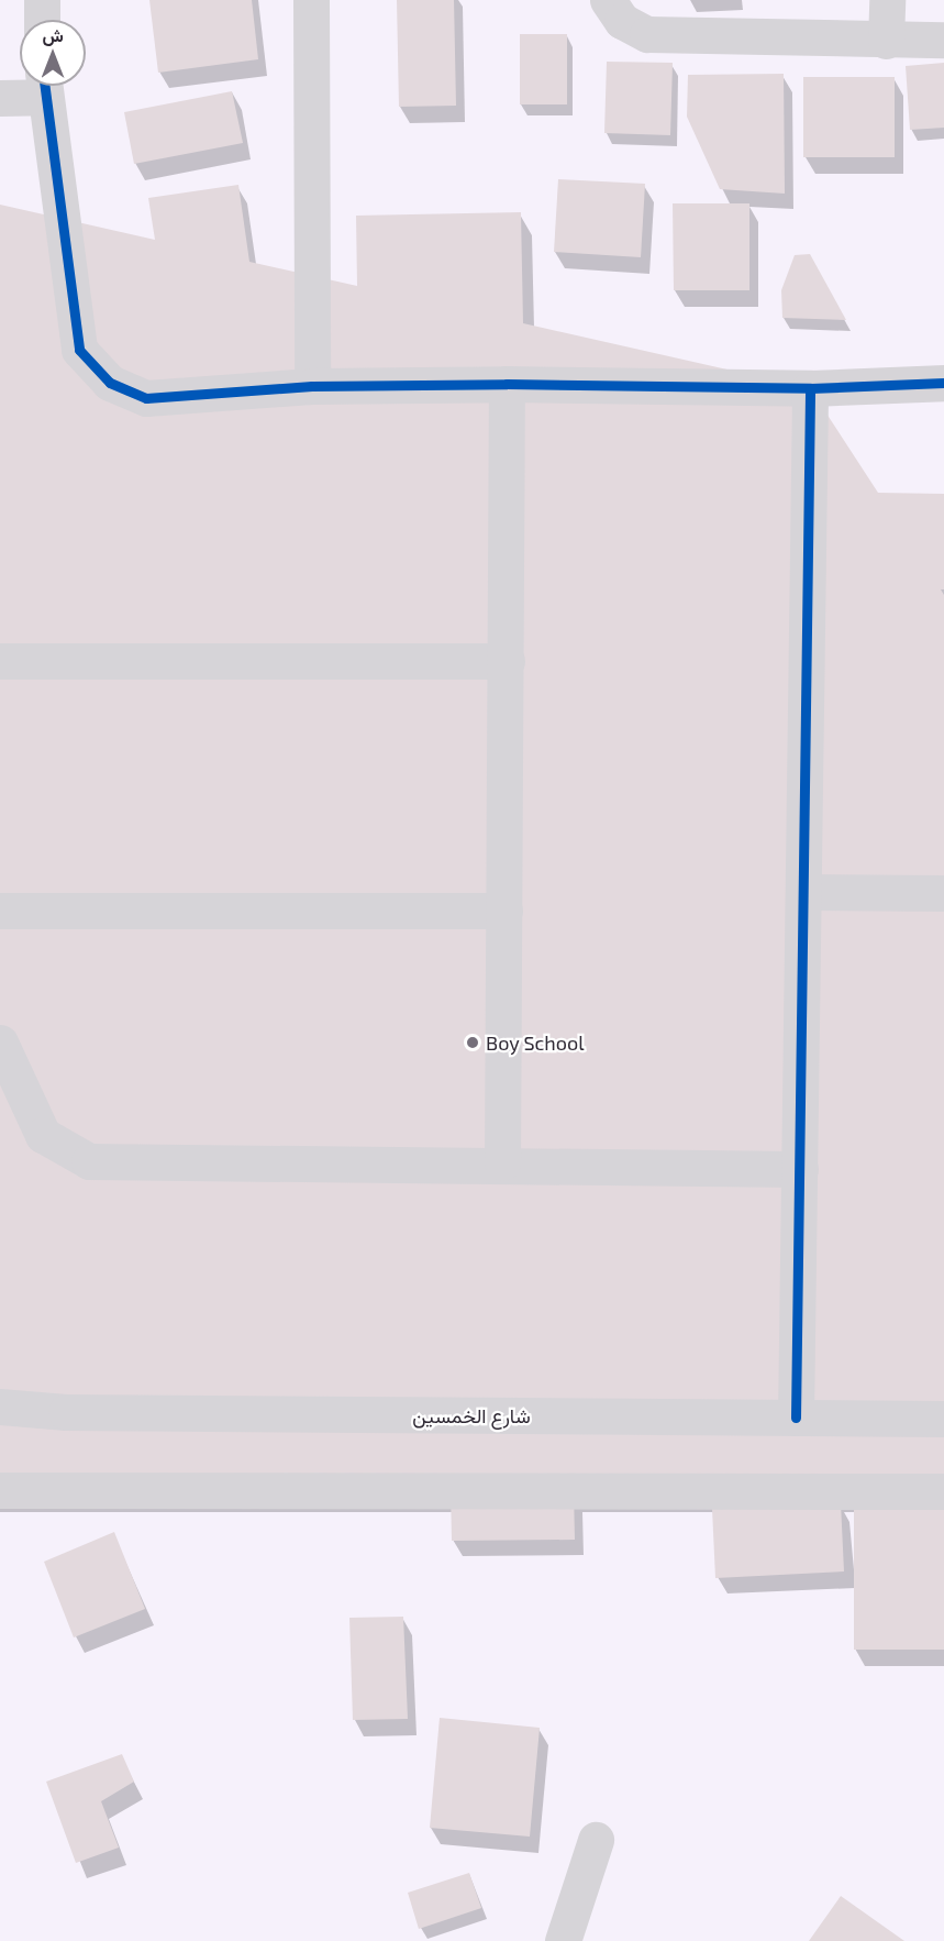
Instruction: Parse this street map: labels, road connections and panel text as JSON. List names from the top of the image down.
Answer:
{
  "streets": {
    "street": ["شارع الخمسين"]
  },
  "places": ["Boy School"],
  "north": "top"
}
